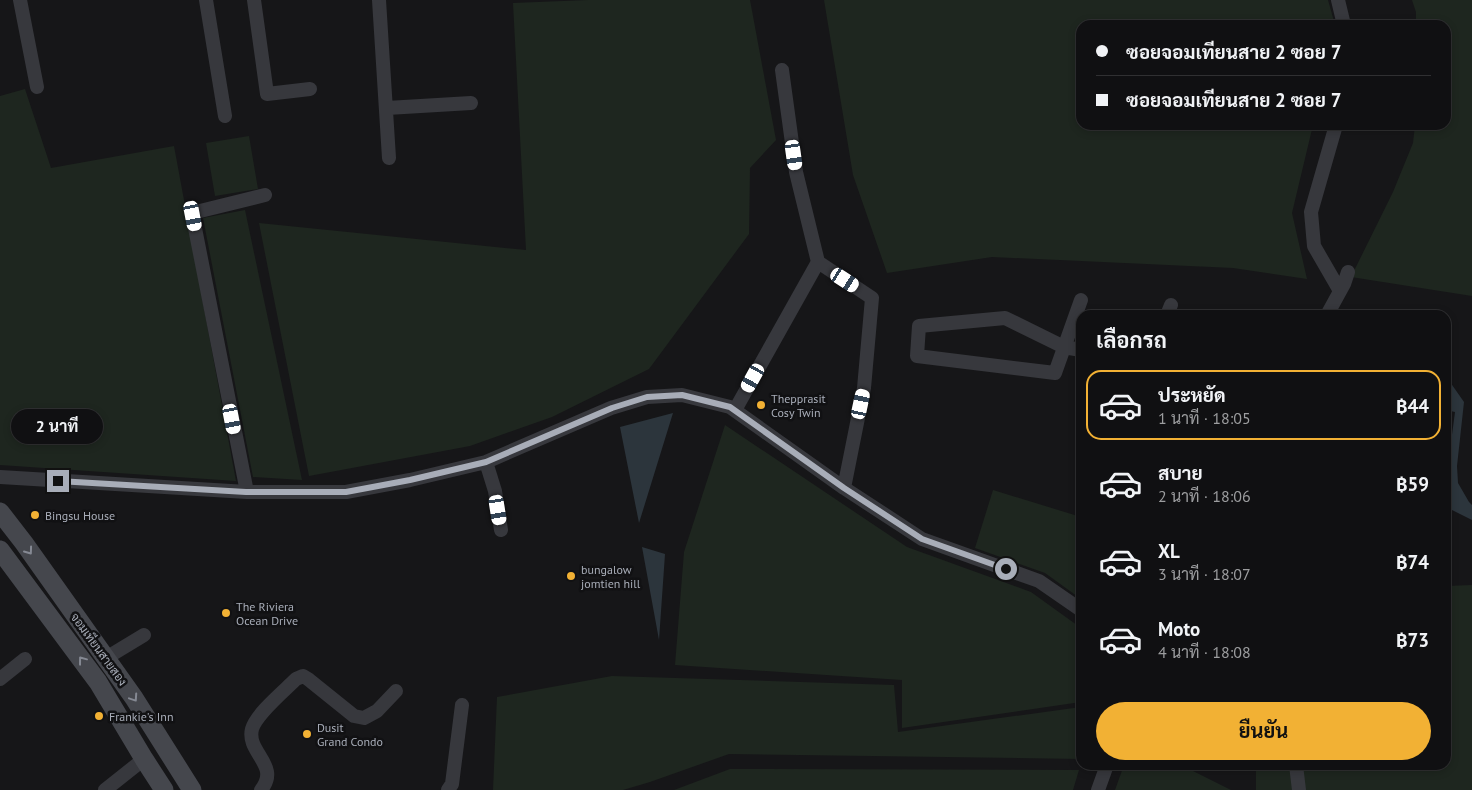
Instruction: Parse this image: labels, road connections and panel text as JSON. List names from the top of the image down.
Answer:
{
  "streets": {
    "main road": ["จอมเทียนสายสอง"]
  },
  "places": [
    "Thepprasit Cosy Twin",
    "Bingsu House",
    "bungalow jomtien hill",
    "The Riviera Ocean Drive",
    "Frankie's Inn",
    "Dusit Grand Condo"
  ],
  "page": {
    "banner": ["ซอยจอมเทียนสาย 2 ซอย 7", "ซอยจอมเทียนสาย 2 ซอย 7"],
    "heading": "เลือกรถ",
    "list": [
      {
        "name": "ประหยัด",
        "note": "1 นาที · 18:05",
        "value": "฿44"
      },
      {
        "name": "สบาย",
        "note": "2 นาที · 18:06",
        "value": "฿59"
      },
      {
        "name": "XL",
        "note": "3 นาที · 18:07",
        "value": "฿74"
      },
      {
        "name": "Moto",
        "note": "4 นาที · 18:08",
        "value": "฿73"
      }
    ],
    "bubble": "2 นาที",
    "buttons": "ยืนยัน"
  }
}
